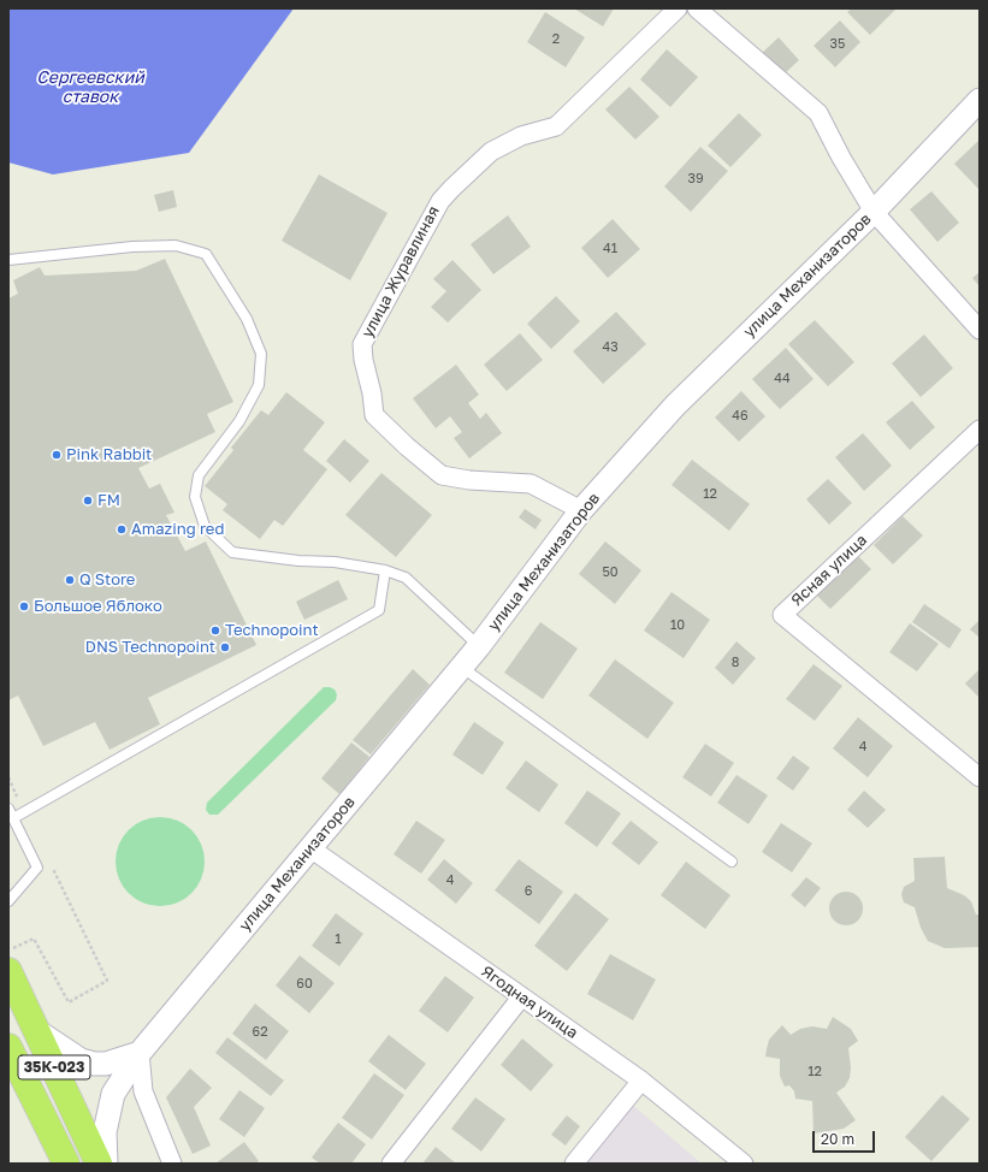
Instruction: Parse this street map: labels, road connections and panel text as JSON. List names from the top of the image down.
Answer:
{
  "streets": {
    "main road": ["35К-023"],
    "street": [
      "улица Журавлиная",
      "улица Механизаторов",
      "Ясная улица",
      "Ягодная улица"
    ]
  },
  "crossings": [
    ["улица Журавлиная", "улица Механизаторов"],
    ["улица Механизаторов", "Ягодная улица"]
  ],
  "water": ["Сергеевский ставок"],
  "places": [
    "Pink Rabbit",
    "FM",
    "Amazing red",
    "Q Store",
    "Большое Яблоко",
    "Technopoint",
    "DNS Technopoint"
  ],
  "house_numbers": [
    "2",
    "35",
    "39",
    "41",
    "43",
    "44",
    "46",
    "12",
    "50",
    "10",
    "8",
    "4",
    "4",
    "6",
    "1",
    "60",
    "62",
    "12"
  ],
  "scale_bar": "20 m"
}
